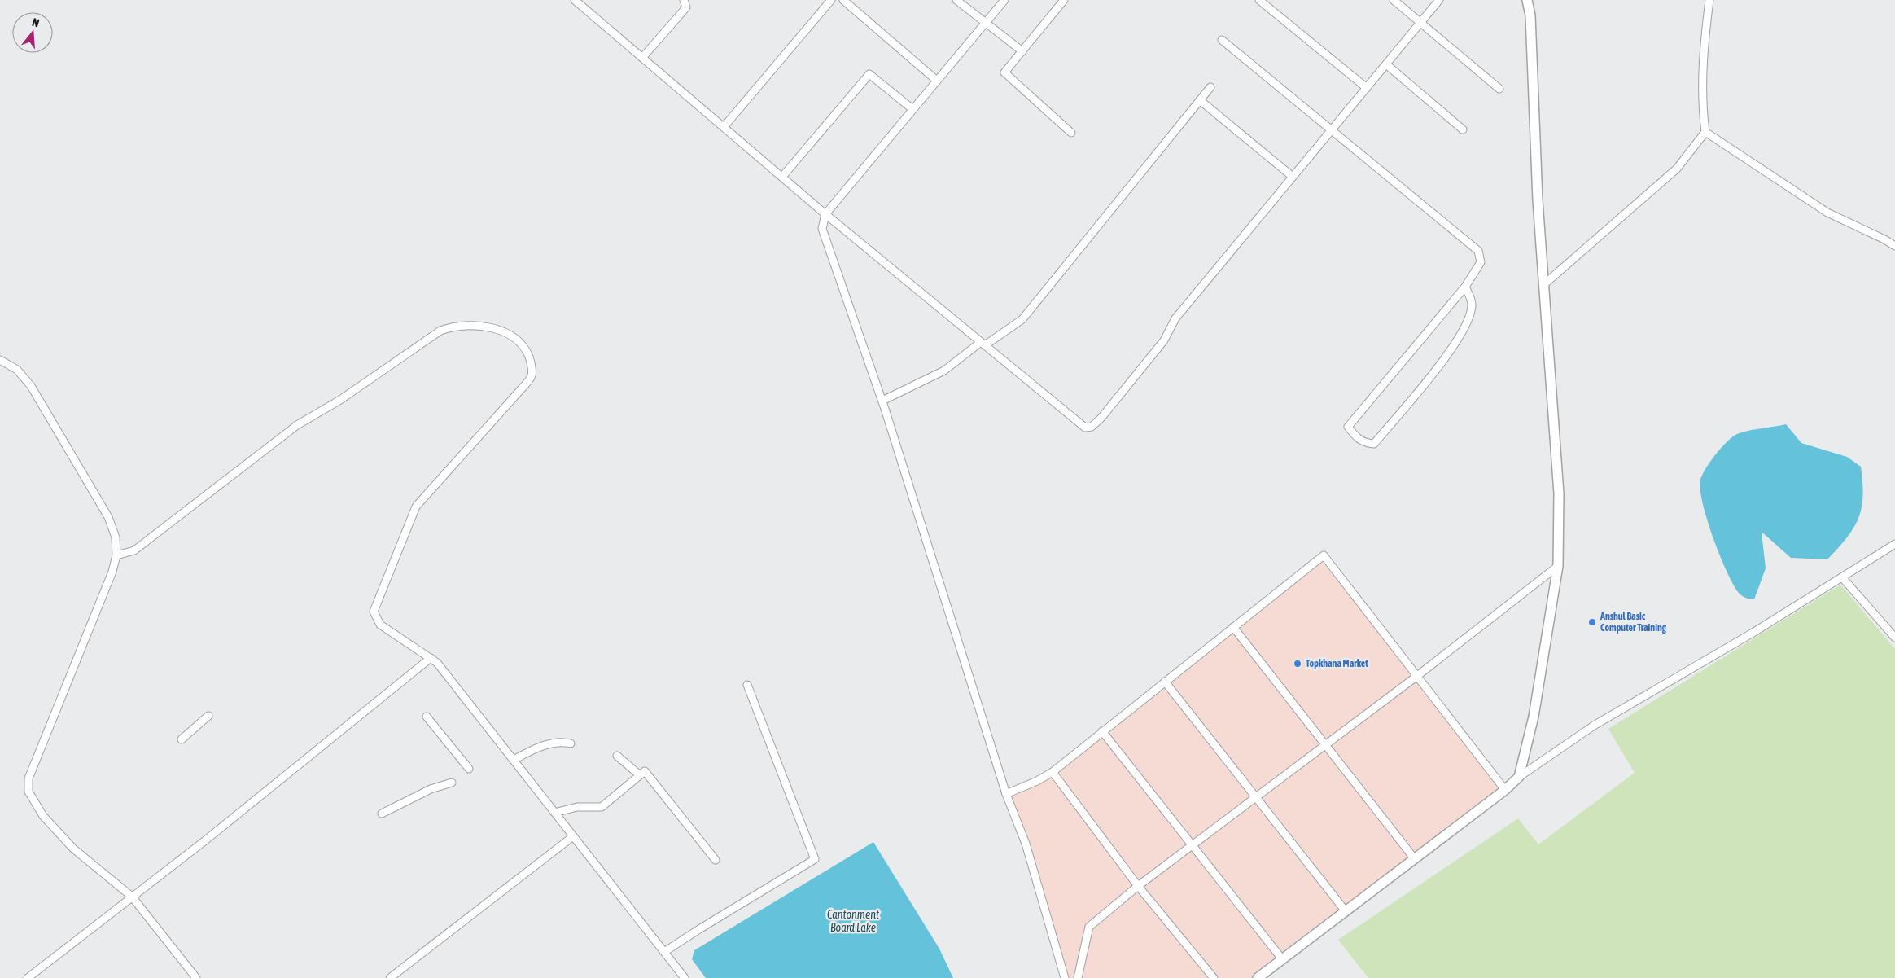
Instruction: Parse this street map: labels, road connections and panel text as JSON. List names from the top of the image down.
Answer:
{
  "water": ["Cantonment Board Lake"],
  "places": ["Anshul Basic Computer Training", "Topkhana Market"],
  "north": "top"
}
